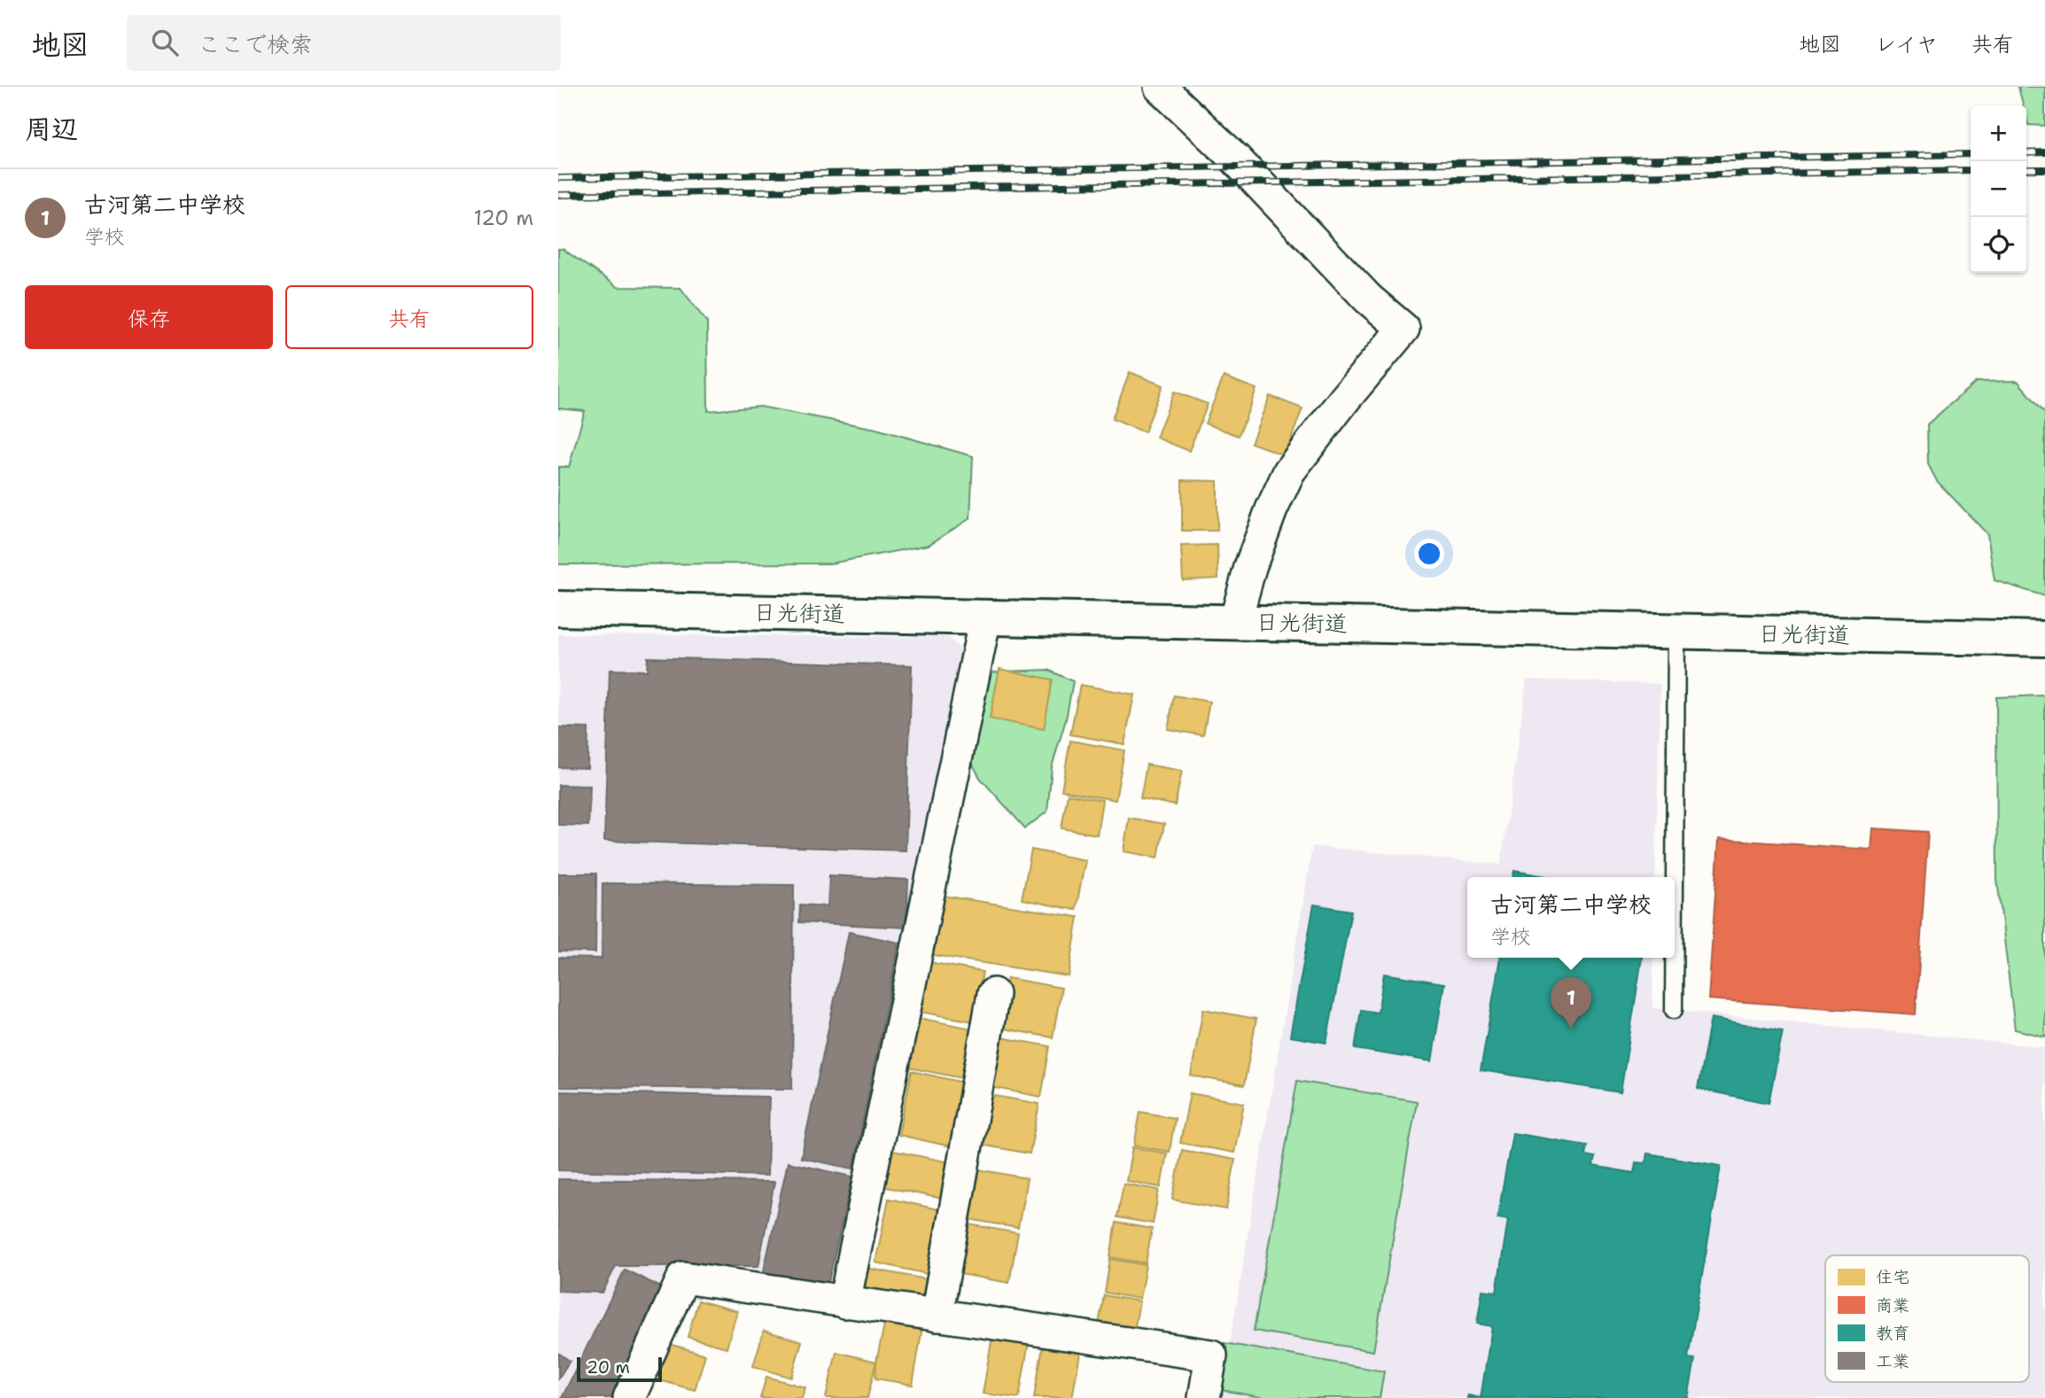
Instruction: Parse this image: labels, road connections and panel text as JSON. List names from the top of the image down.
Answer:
{
  "streets": {
    "main road": ["日光街道"]
  },
  "legend": [
    "住宅",
    "商業",
    "教育",
    "工業"
  ],
  "scale_bar": "20 m",
  "page": {
    "header": "地図",
    "search": "ここで検索",
    "nav": ["地図", "レイヤ", "共有"],
    "heading": "周辺",
    "map_buttons": ["+", "−"],
    "list": [
      {
        "mark": "1",
        "name": "古河第二中学校",
        "note": "学校",
        "value": "120 m"
      }
    ],
    "buttons": ["保存", "共有"],
    "popup": ["古河第二中学校", "学校"],
    "pins": "1",
    "scale": "20 m"
  }
}
